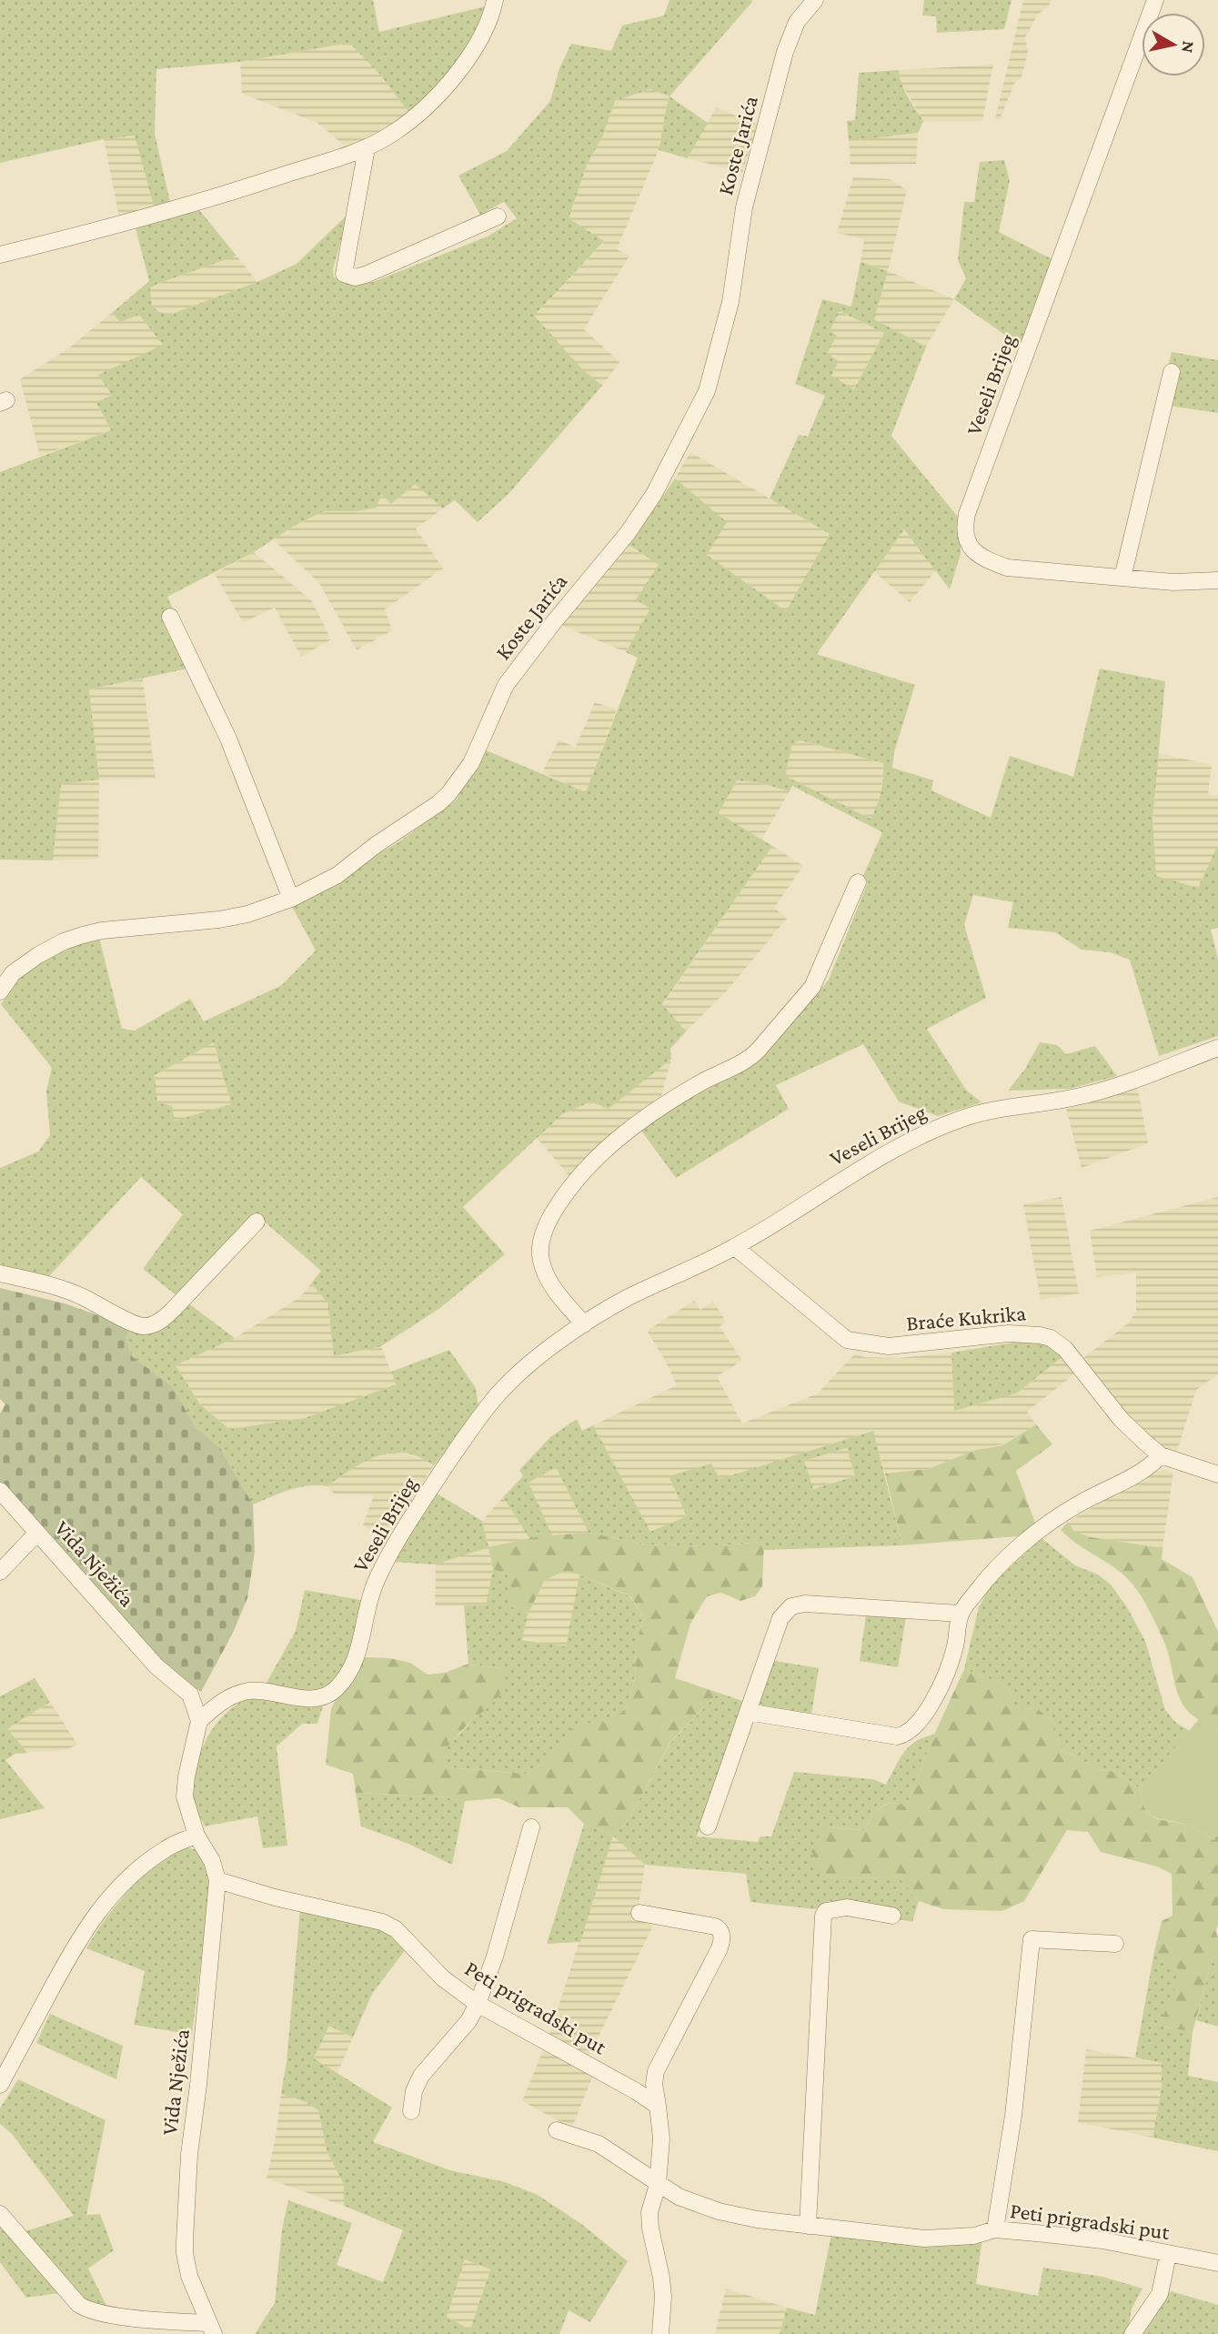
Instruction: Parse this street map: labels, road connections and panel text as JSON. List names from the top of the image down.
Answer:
{
  "streets": {
    "street": [
      "Koste Jarića",
      "Veseli Brijeg",
      "Braće Kukrika",
      "Vida Nježića",
      "Peti prigradski put"
    ]
  },
  "crossings": [
    ["Veseli Brijeg", "Braće Kukrika"],
    ["Veseli Brijeg", "Vida Nježića"],
    ["Vida Nježića", "Peti prigradski put"]
  ],
  "north": "right"
}
